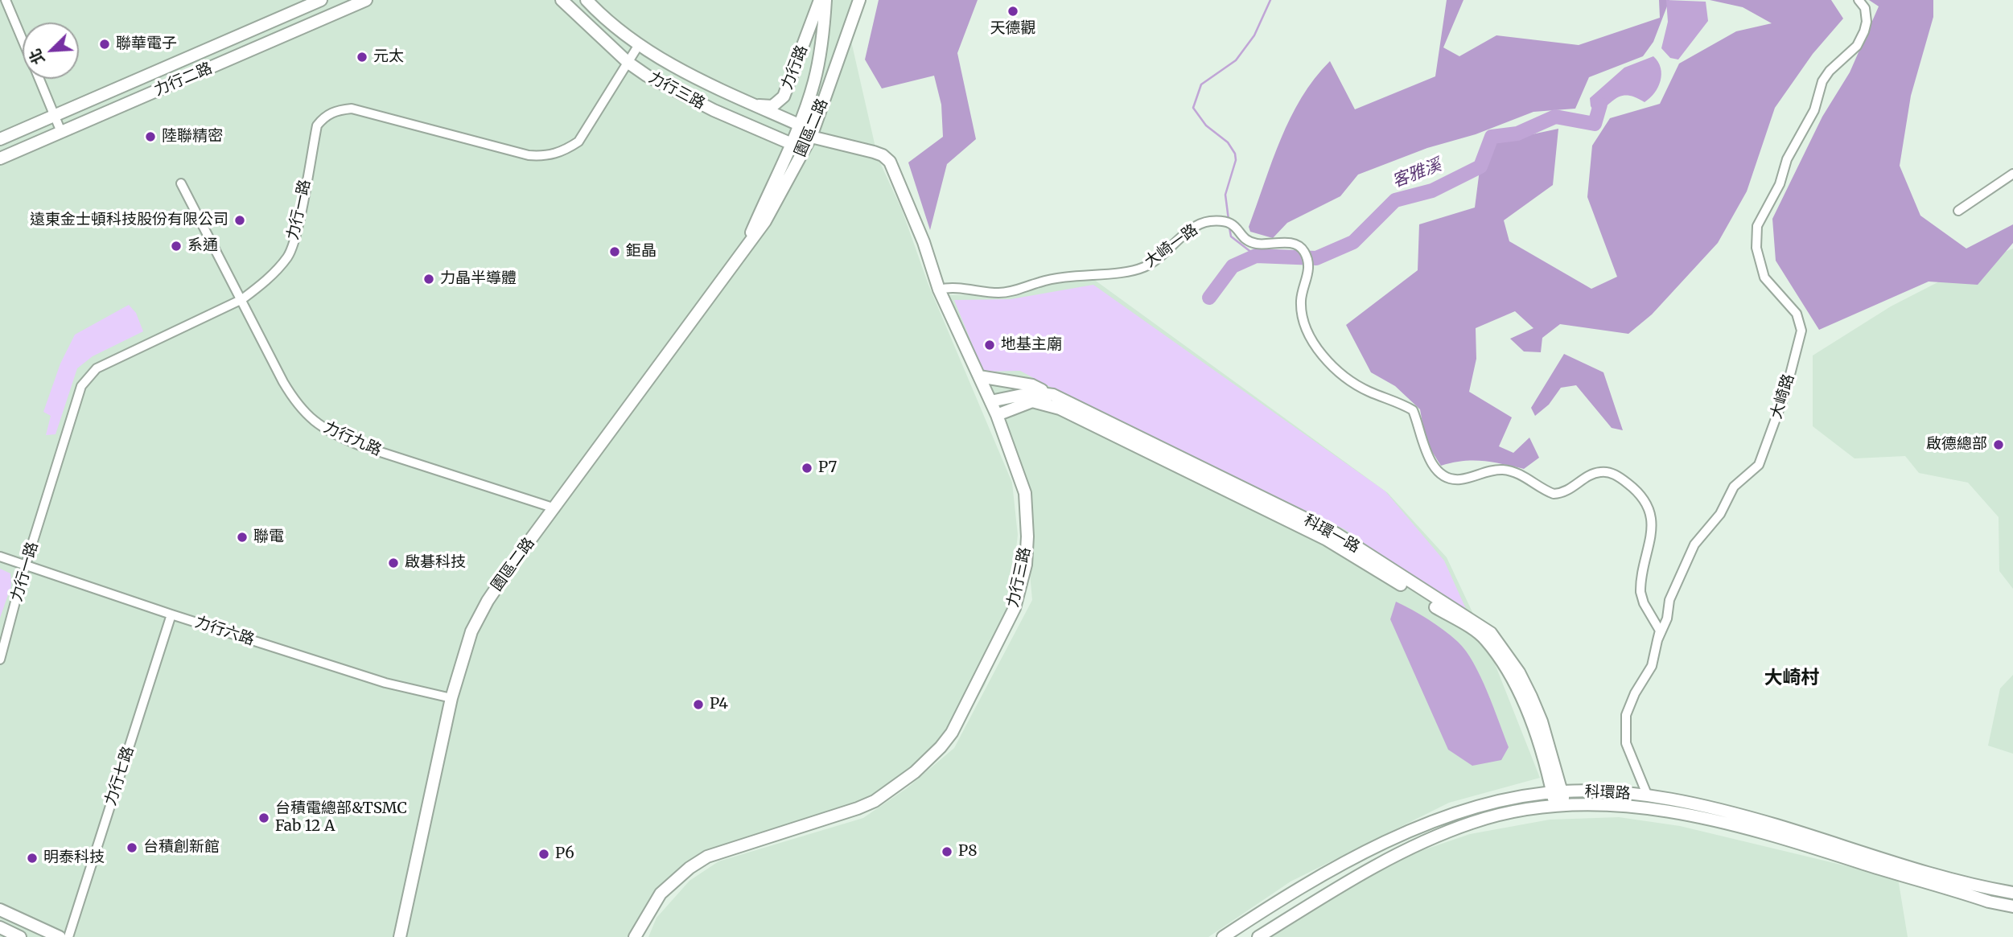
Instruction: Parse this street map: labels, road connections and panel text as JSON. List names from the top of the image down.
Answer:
{
  "streets": {
    "street": [
      "力行路",
      "力行二路",
      "力行三路",
      "園區二路",
      "力行一路",
      "大崎一路",
      "大崎路",
      "力行九路",
      "科環一路",
      "力行六路",
      "力行七路",
      "科環路"
    ]
  },
  "crossings": [
    ["力行路", "力行三路"],
    ["力行三路", "園區二路"],
    ["力行三路", "力行一路"],
    ["力行三路", "大崎一路"],
    ["力行三路", "科環一路"],
    ["園區二路", "力行九路"],
    ["園區二路", "力行六路"],
    ["力行一路", "力行九路"],
    ["力行一路", "力行六路"],
    ["大崎一路", "大崎路"],
    ["大崎路", "科環路"],
    ["科環一路", "科環路"],
    ["力行六路", "力行七路"]
  ],
  "districts": ["大崎村"],
  "water": ["客雅溪"],
  "places": [
    "天德觀",
    "聯華電子",
    "元太",
    "陸聯精密",
    "遠東金士頓科技股份有限公司",
    "系通",
    "鉅晶",
    "力晶半導體",
    "地基主廟",
    "啟德總部",
    "P7",
    "聯電",
    "啟碁科技",
    "P4",
    "台積電總部&TSMC Fab 12 A",
    "台積創新館",
    "P8",
    "P6",
    "明泰科技"
  ],
  "north": "bottom left"
}
